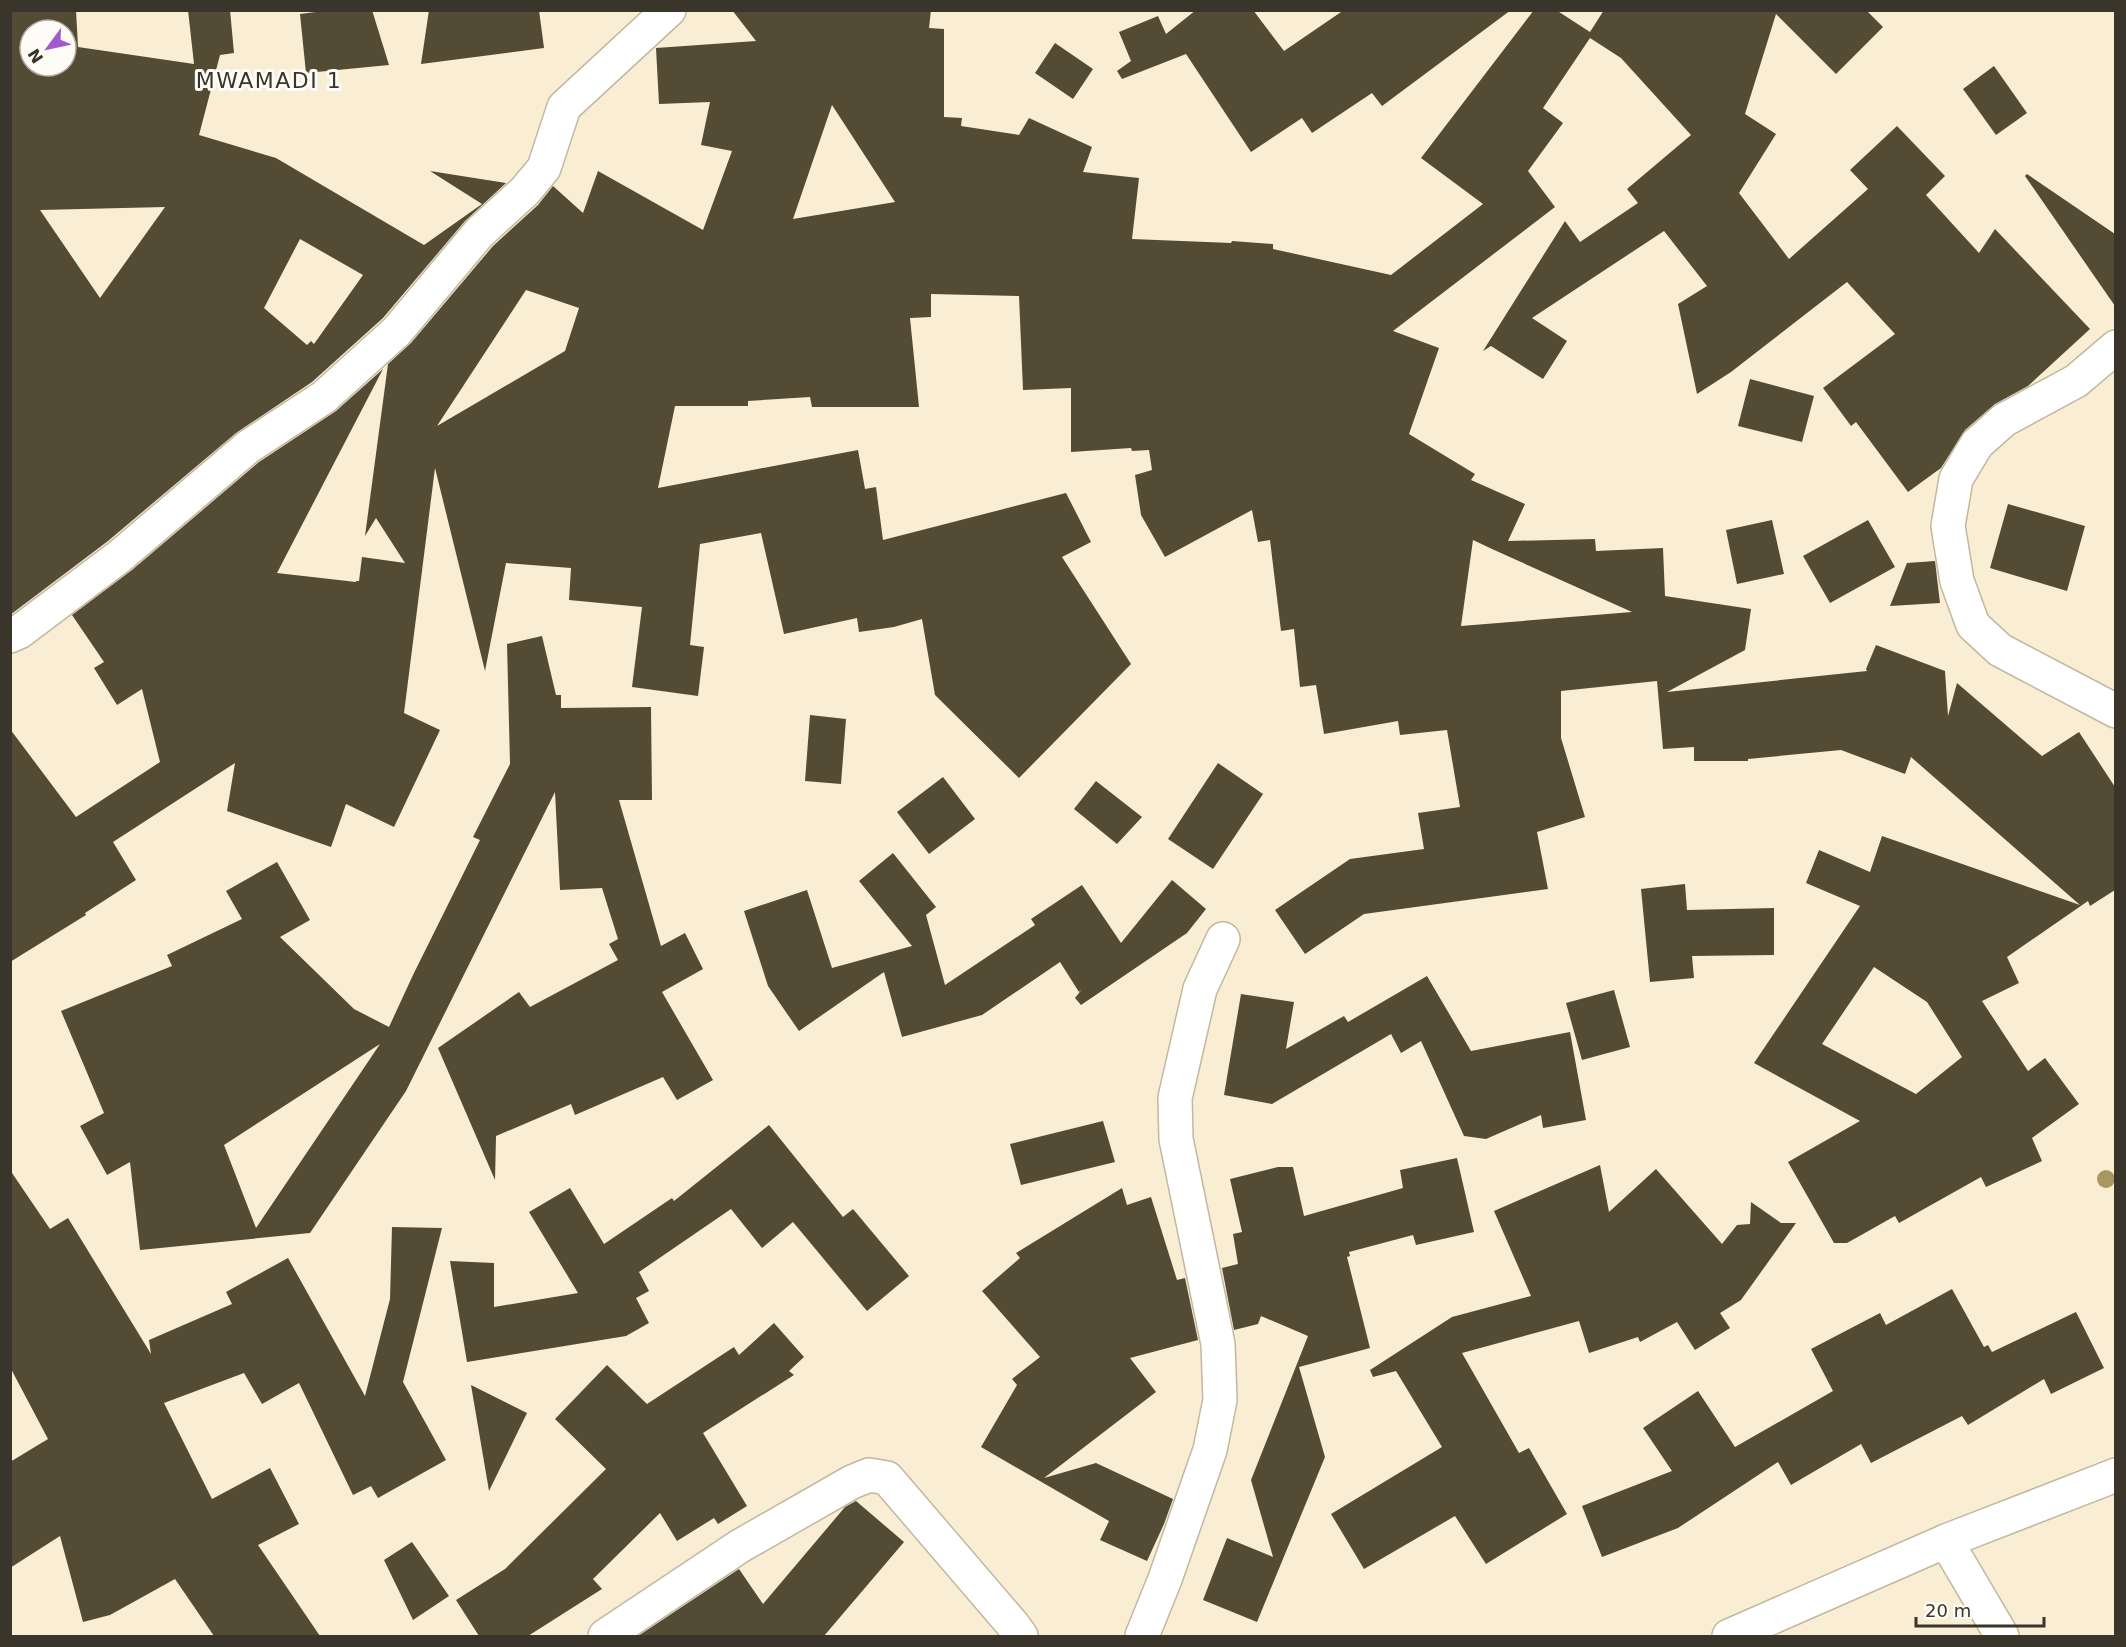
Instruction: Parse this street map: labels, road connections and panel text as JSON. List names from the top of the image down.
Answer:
{
  "districts": ["MWAMADI 1"],
  "scale_bar": "20 m",
  "north": "bottom left"
}
